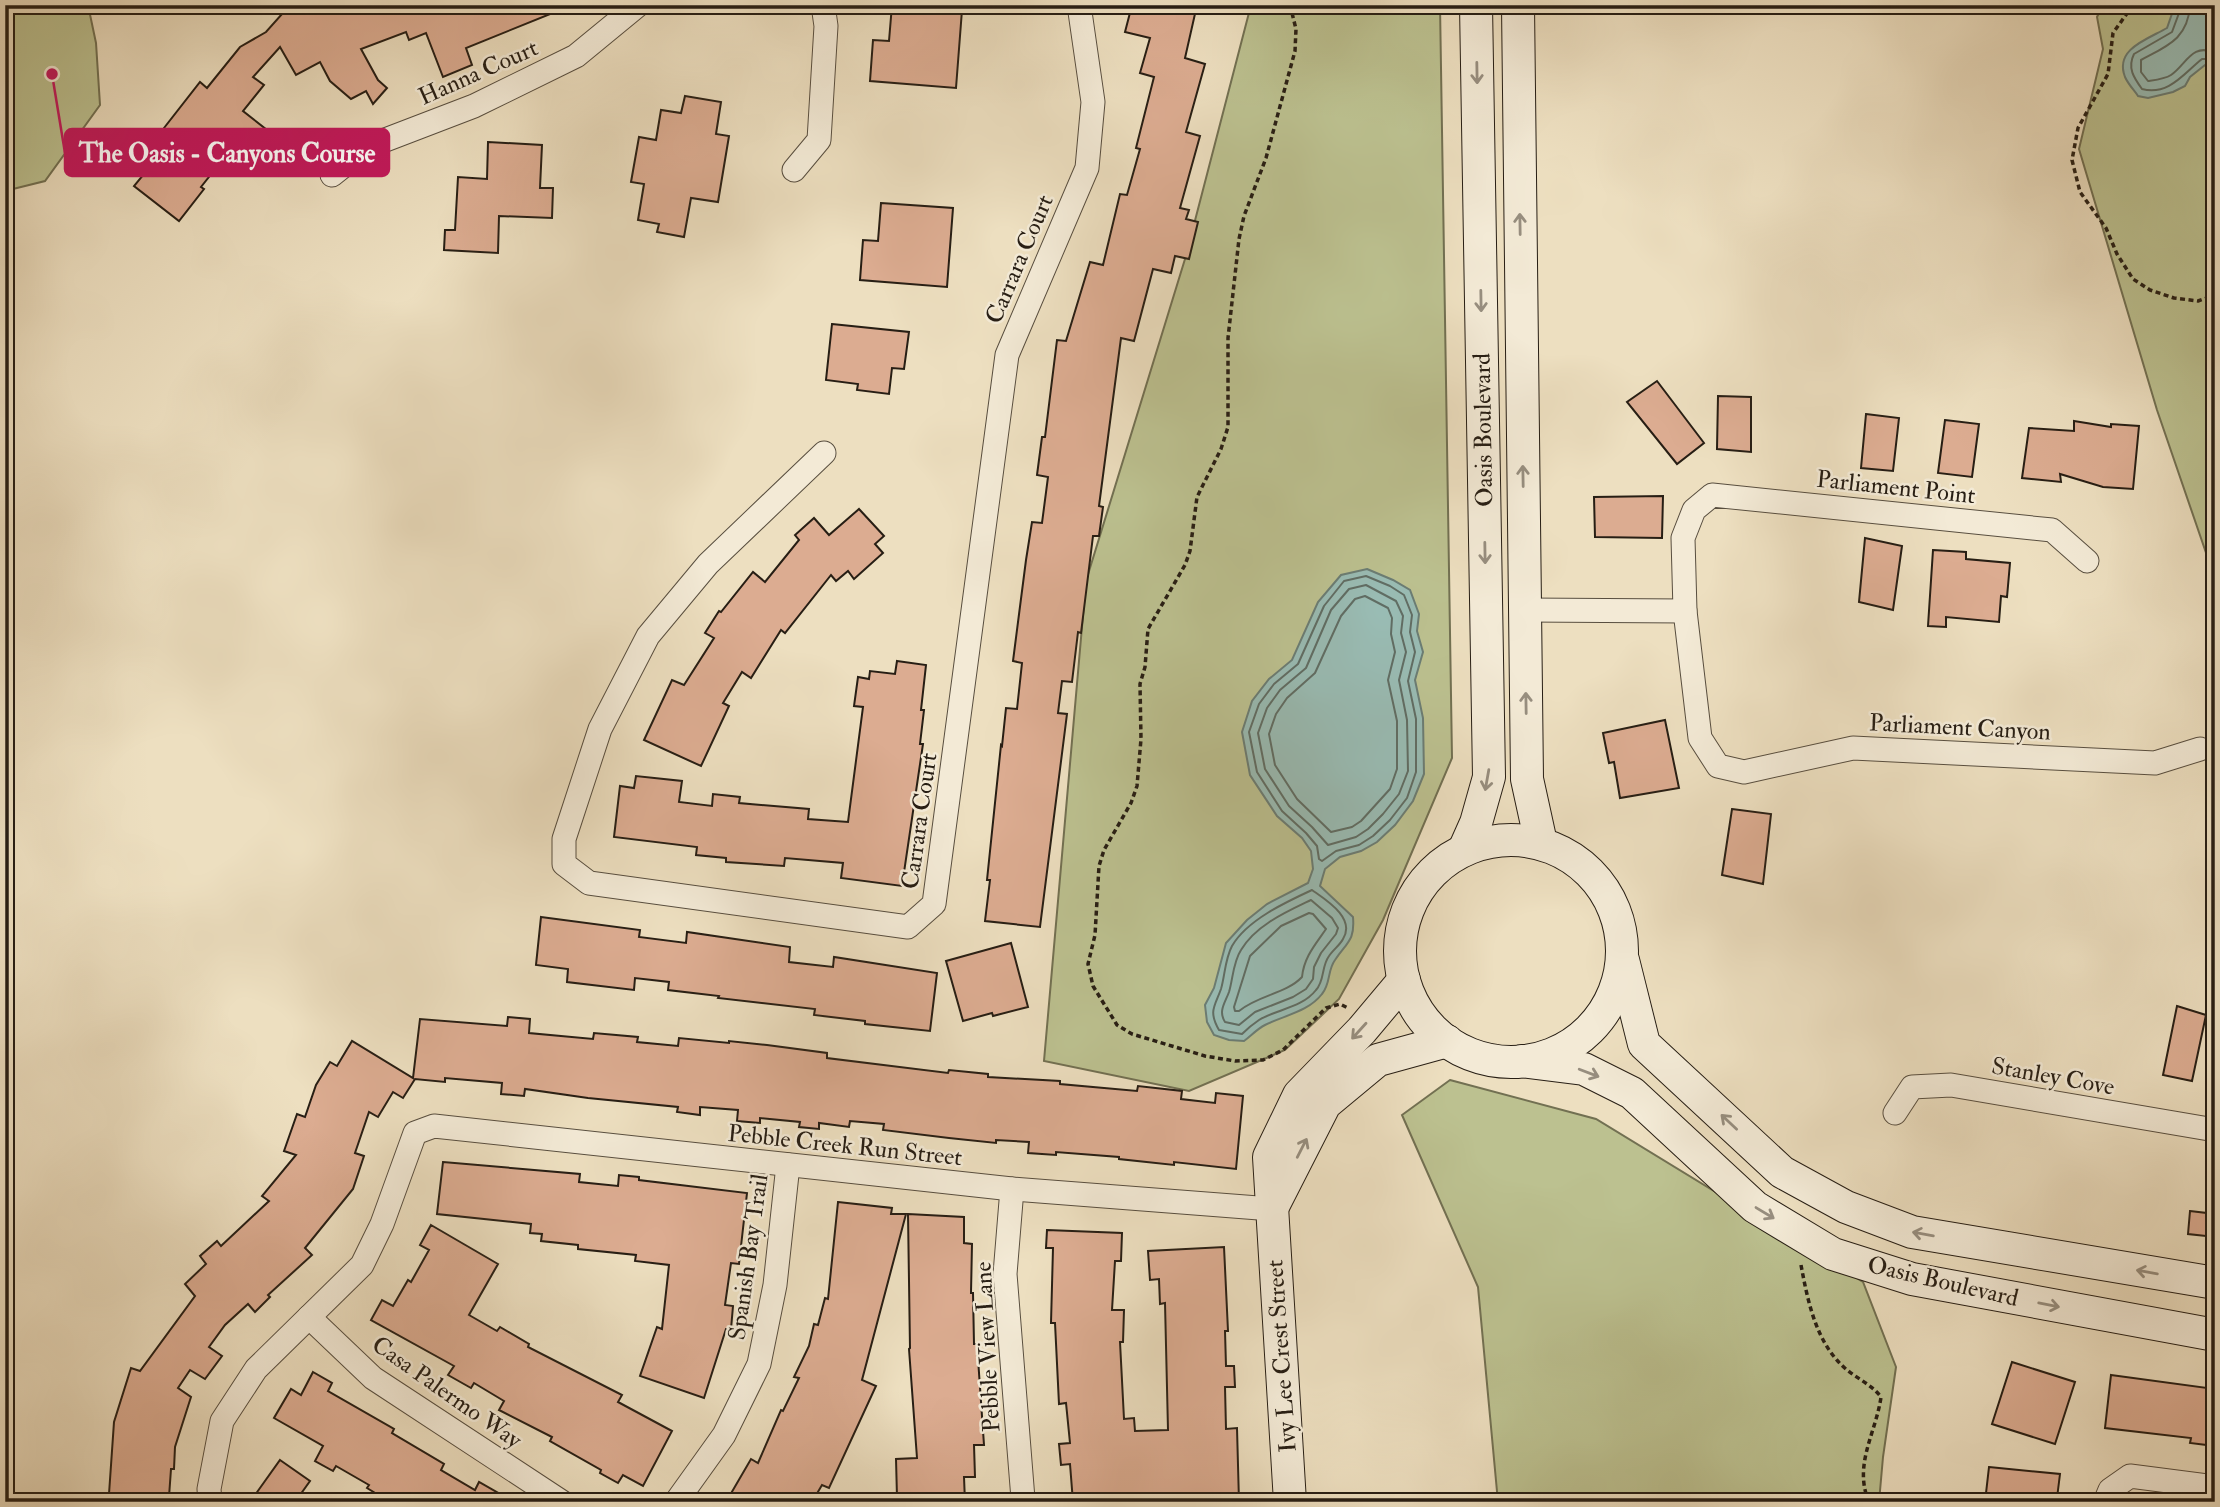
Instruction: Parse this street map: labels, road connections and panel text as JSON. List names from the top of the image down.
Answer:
{
  "streets": {
    "main road": ["Oasis Boulevard", "Ivy Lee Crest Street"],
    "street": [
      "Hanna Court",
      "Carrara Court",
      "Parliament Point",
      "Parliament Canyon",
      "Stanley Cove",
      "Pebble Creek Run Street",
      "Spanish Bay Trail",
      "Pebble View Lane",
      "Casa Palermo Way"
    ]
  },
  "crossings": [
    ["Oasis Boulevard", "Ivy Lee Crest Street"],
    ["Parliament Point", "Parliament Canyon"],
    ["Pebble Creek Run Street", "Spanish Bay Trail"],
    ["Pebble Creek Run Street", "Pebble View Lane"],
    ["Pebble Creek Run Street", "Ivy Lee Crest Street"],
    ["Pebble Creek Run Street", "Casa Palermo Way"]
  ],
  "places": ["The Oasis - Canyons Course"]
}
